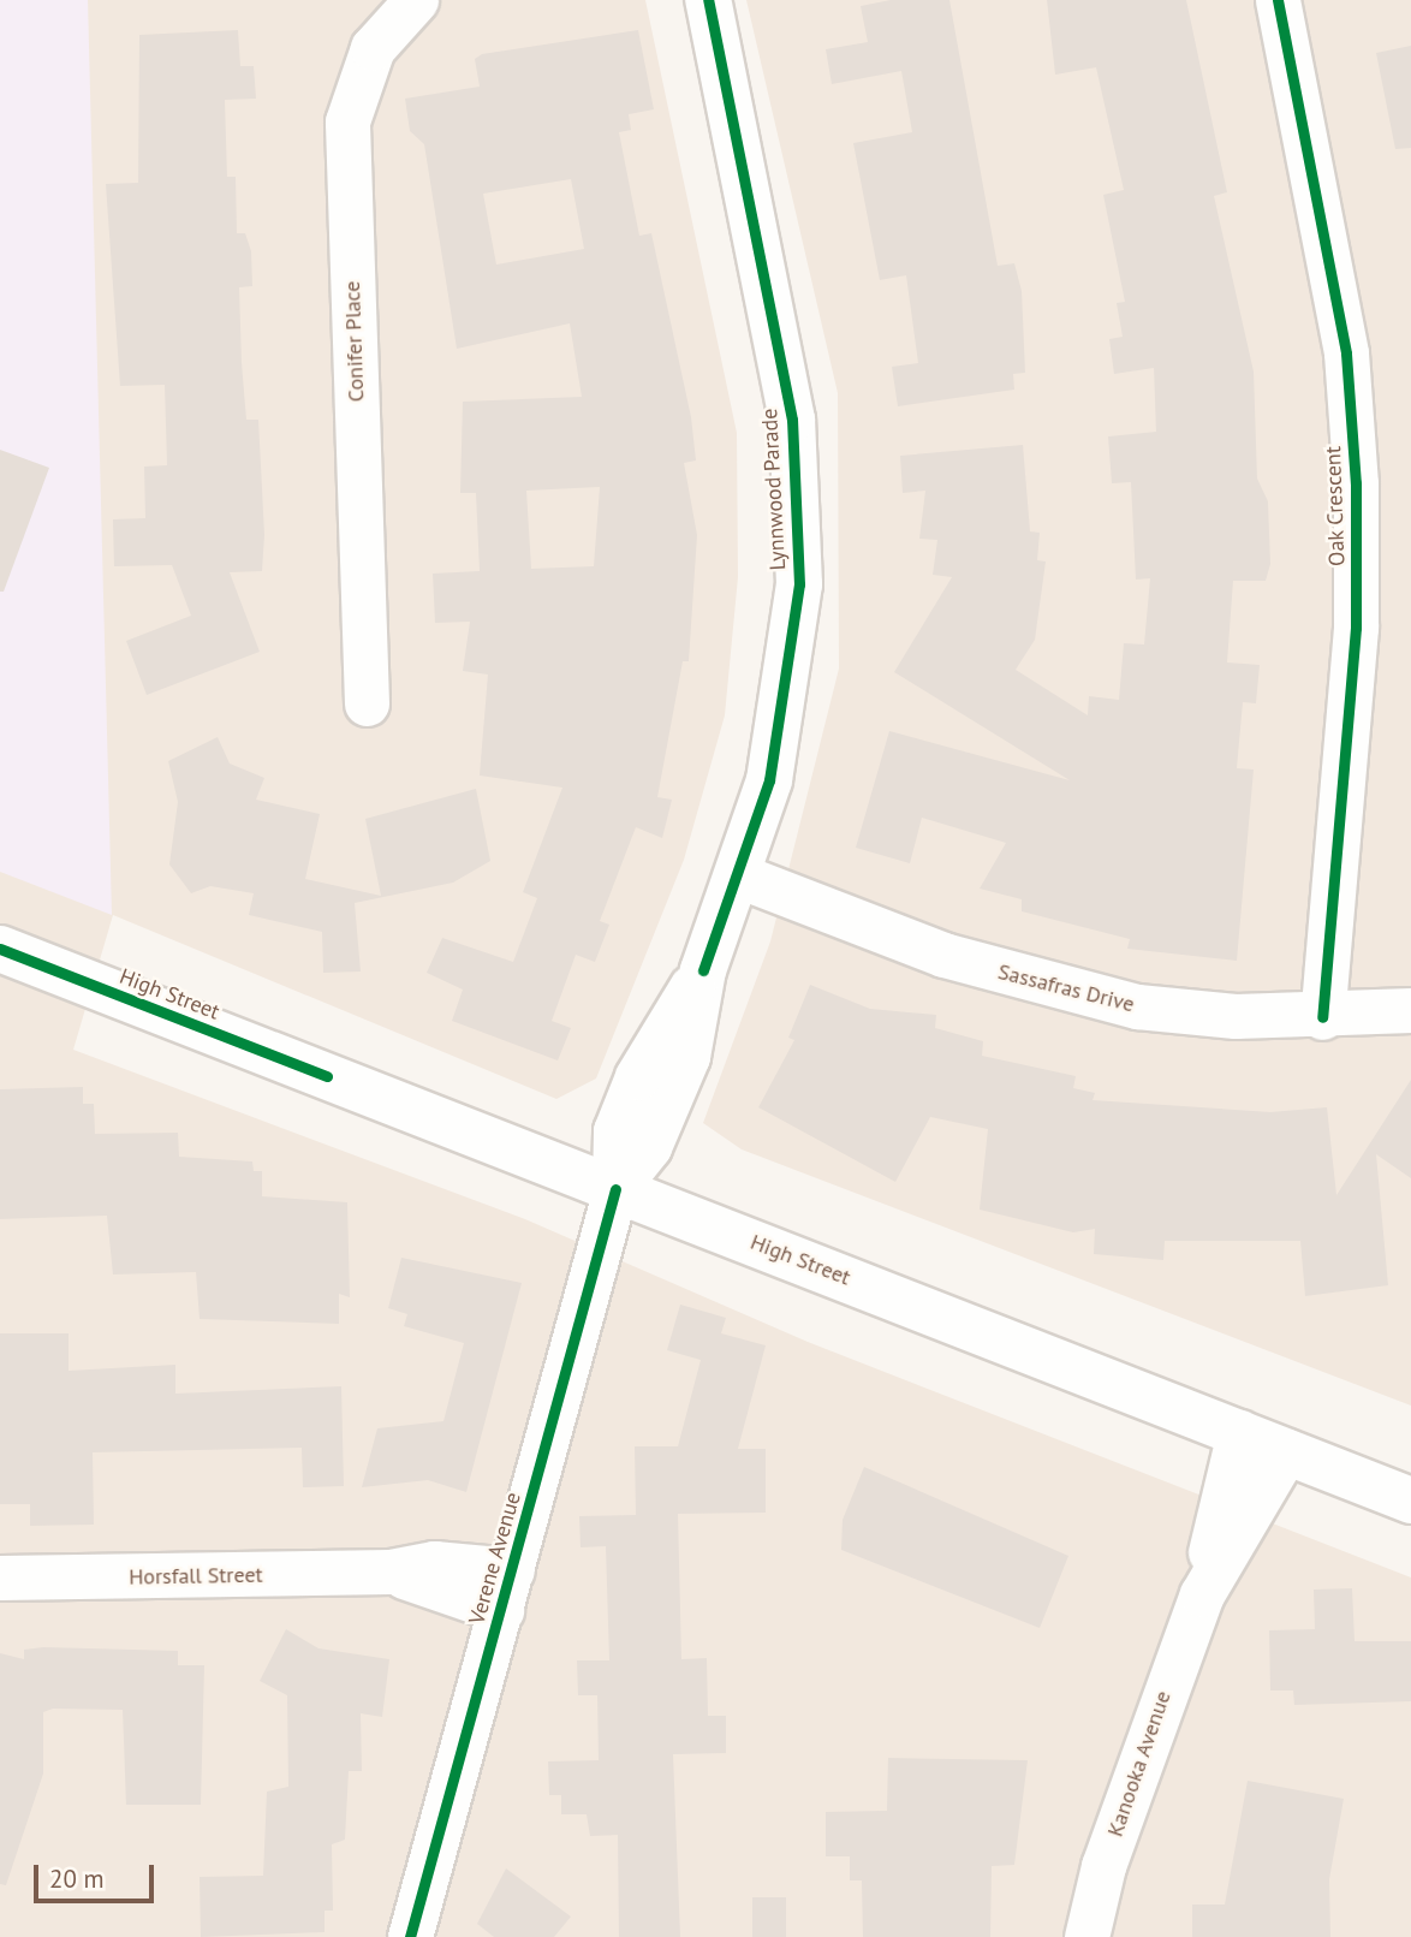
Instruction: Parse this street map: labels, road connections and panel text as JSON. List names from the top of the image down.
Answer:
{
  "streets": {
    "main road": ["Lynnwood Parade", "High Street"],
    "street": [
      "Conifer Place",
      "Oak Crescent",
      "Sassafras Drive",
      "Verene Avenue",
      "Horsfall Street",
      "Kanooka Avenue"
    ]
  },
  "crossings": [
    ["Lynnwood Parade", "Sassafras Drive"],
    ["Lynnwood Parade", "High Street"],
    ["Lynnwood Parade", "Verene Avenue"],
    ["Oak Crescent", "Sassafras Drive"],
    ["High Street", "Verene Avenue"],
    ["High Street", "Kanooka Avenue"],
    ["Verene Avenue", "Horsfall Street"]
  ],
  "scale_bar": "20 m"
}
